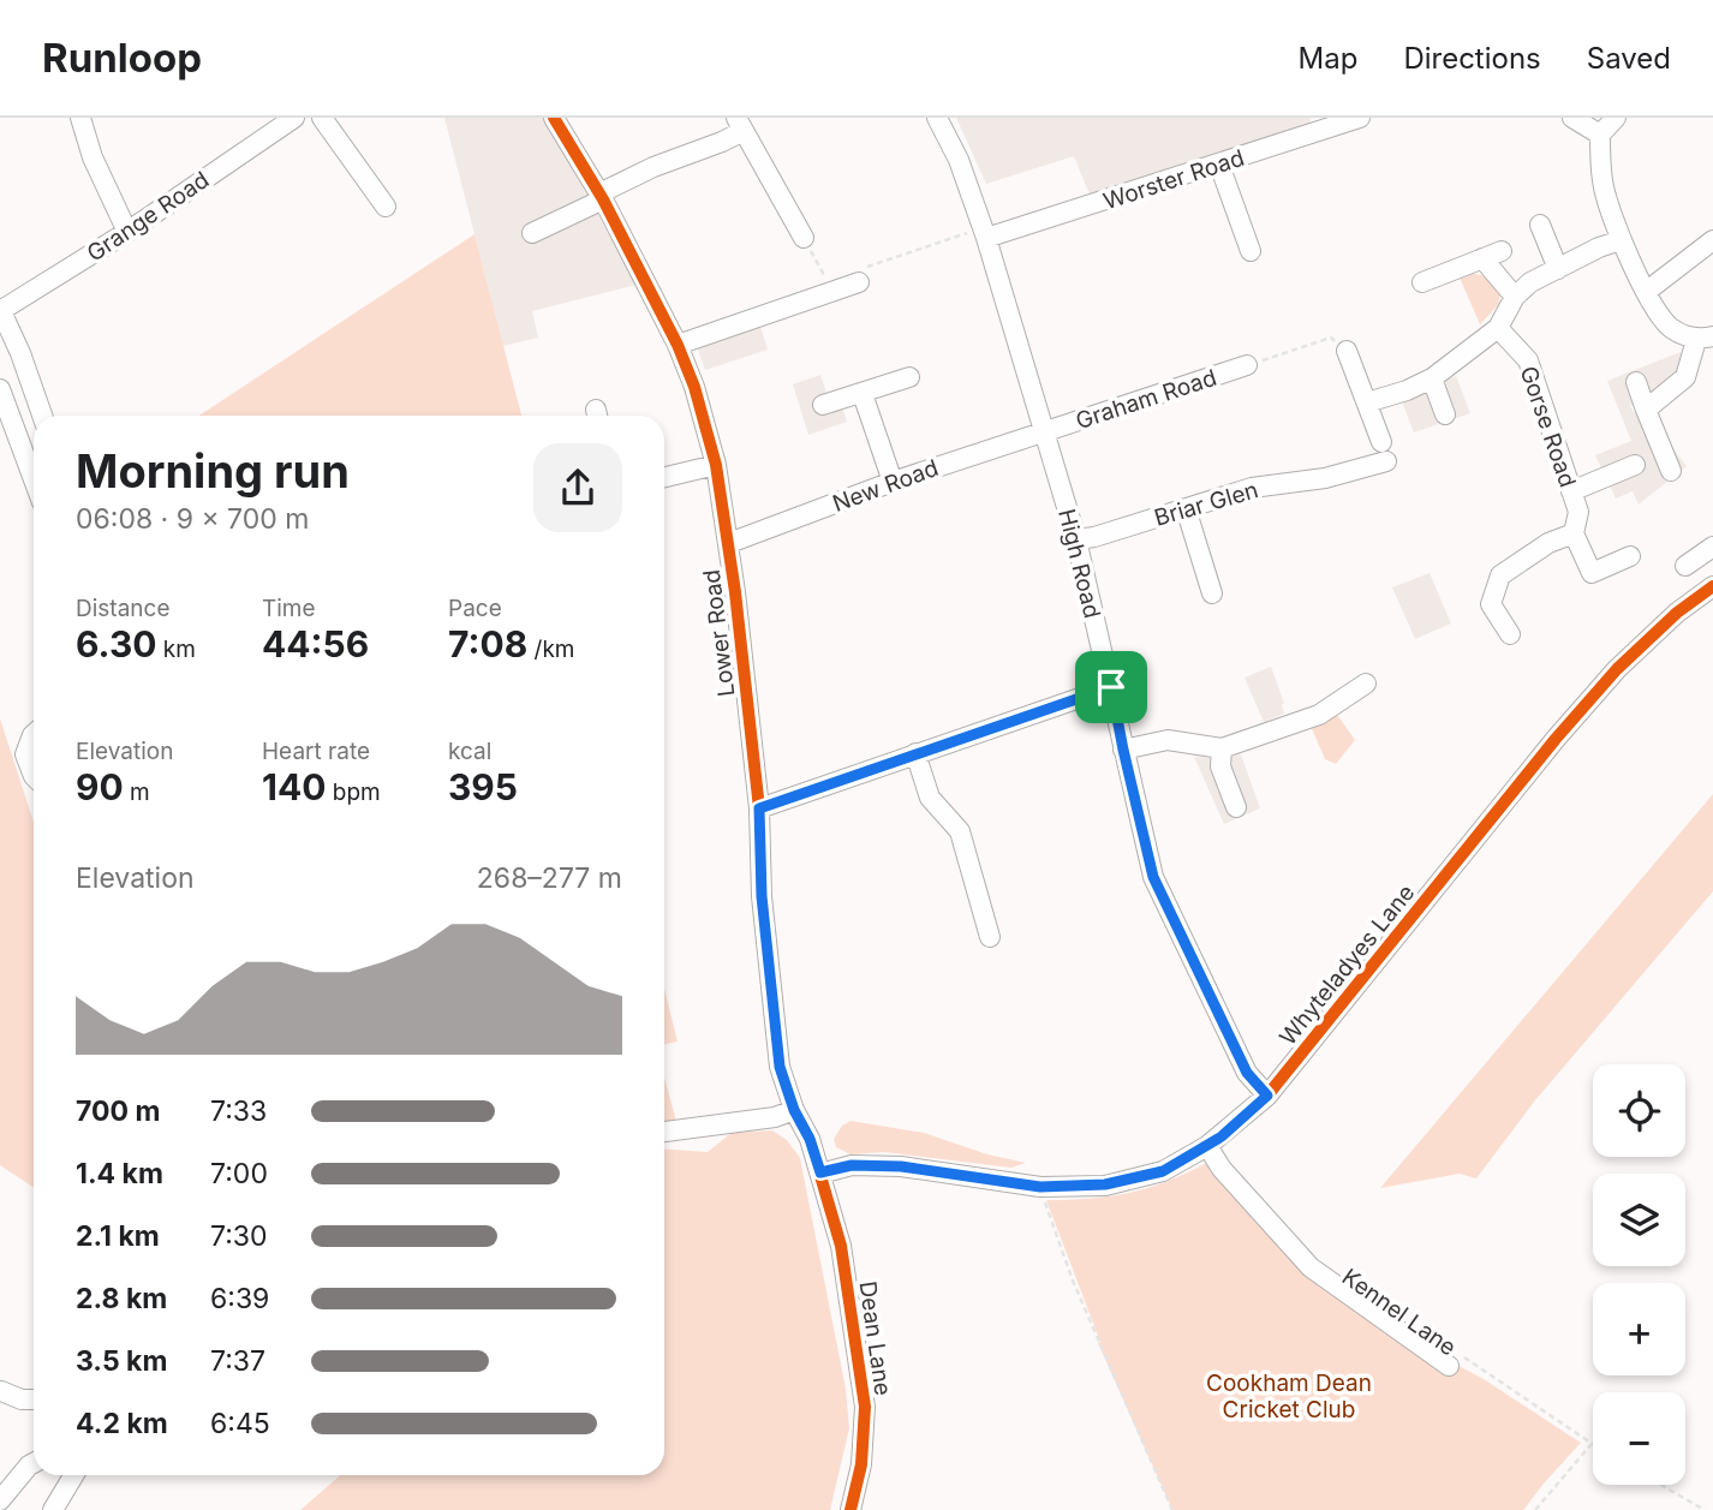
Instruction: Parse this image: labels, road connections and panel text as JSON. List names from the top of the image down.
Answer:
{
  "streets": {
    "street": [
      "Worster Road",
      "Grange Road",
      "Graham Road",
      "Gorse Road",
      "New Road",
      "Briar Glen",
      "High Road",
      "Lower Road",
      "Whyteladyes Lane",
      "Dean Lane"
    ],
    "path": ["Kennel Lane"]
  },
  "crossings": [
    ["Worster Road", "High Road"],
    ["Graham Road", "New Road"],
    ["Graham Road", "High Road"],
    ["New Road", "High Road"],
    ["New Road", "Lower Road"],
    ["Briar Glen", "High Road"],
    ["High Road", "Whyteladyes Lane"],
    ["Lower Road", "Whyteladyes Lane"],
    ["Lower Road", "Dean Lane"],
    ["Whyteladyes Lane", "Dean Lane"]
  ],
  "parks": ["Cookham Dean Cricket Club"],
  "page": {
    "header": "Runloop",
    "nav": ["Map", "Directions", "Saved"],
    "heading": ["Morning run", "06:08 · 9 × 700 m"],
    "stats": [
      ["Distance", "6.30 km"],
      ["Time", "44:56"],
      ["Pace", "7:08 /km"],
      ["Elevation", "90 m"],
      ["Heart rate", "140 bpm"],
      ["kcal", "395"]
    ],
    "chart": ["Elevation", "268–277 m"],
    "map_buttons": ["+", "−"],
    "list": [
      {
        "name": "700 m",
        "note": "7:33"
      },
      {
        "name": "1.4 km",
        "note": "7:00"
      },
      {
        "name": "2.1 km",
        "note": "7:30"
      },
      {
        "name": "2.8 km",
        "note": "6:39"
      },
      {
        "name": "3.5 km",
        "note": "7:37"
      },
      {
        "name": "4.2 km",
        "note": "6:45"
      }
    ]
  }
}
